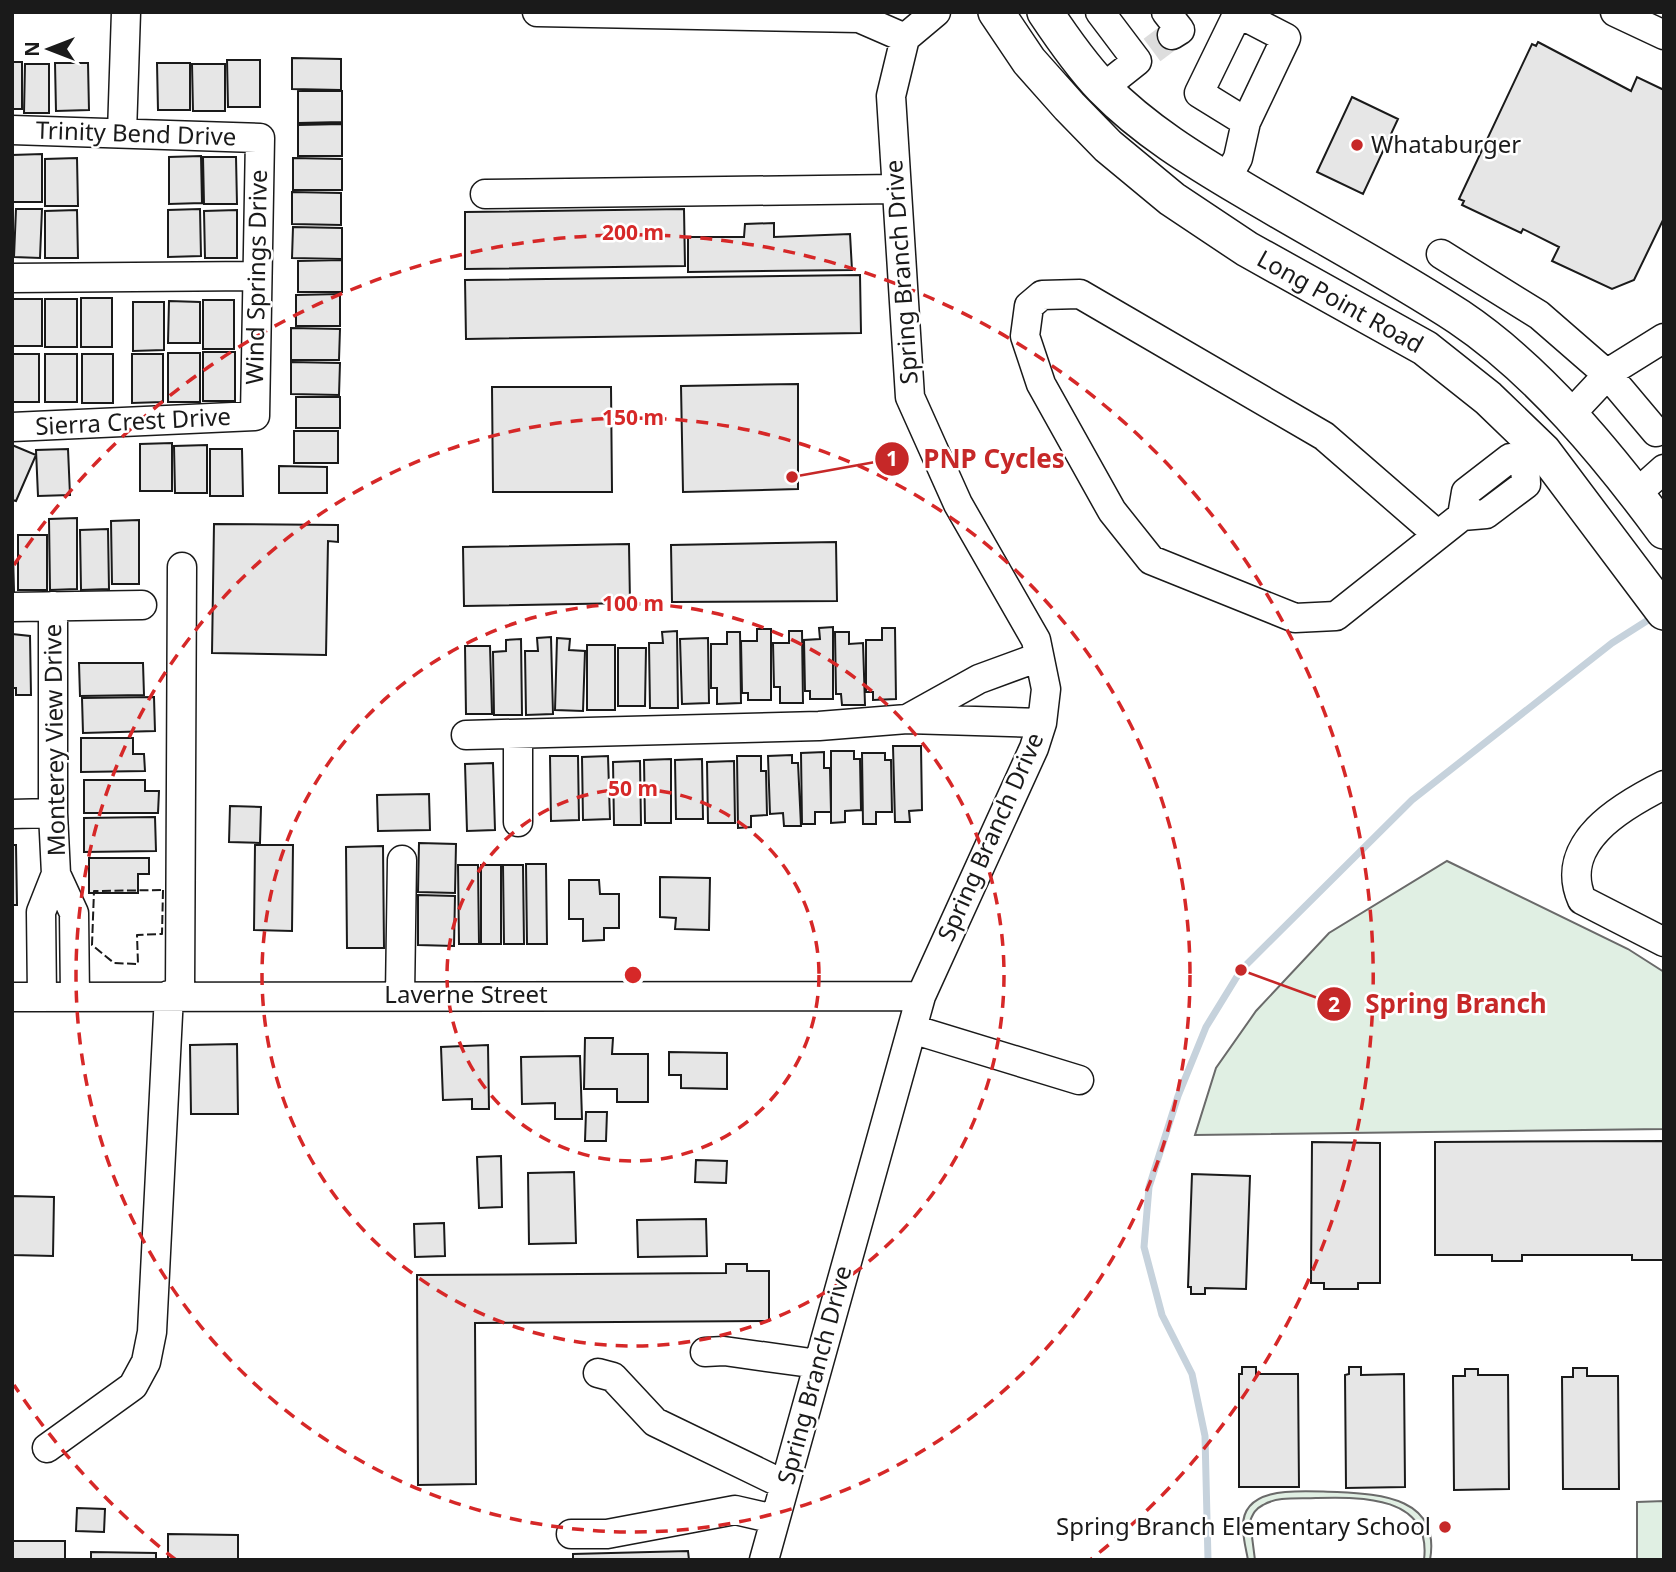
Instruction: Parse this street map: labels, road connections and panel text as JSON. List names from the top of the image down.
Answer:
{
  "streets": {
    "main road": ["Long Point Road"],
    "street": [
      "Trinity Bend Drive",
      "Spring Branch Drive",
      "Wind Springs Drive",
      "Sierra Crest Drive",
      "Monterey View Drive",
      "Laverne Street"
    ]
  },
  "crossings": [
    ["Trinity Bend Drive", "Wind Springs Drive"],
    ["Spring Branch Drive", "Laverne Street"],
    ["Wind Springs Drive", "Sierra Crest Drive"],
    ["Monterey View Drive", "Laverne Street"]
  ],
  "places": [
    "Whataburger",
    "PNP Cycles",
    "Spring Branch",
    "Spring Branch Elementary School"
  ],
  "north": "left",
  "rings": [
    "200 m",
    "150 m",
    "100 m",
    "50 m"
  ]
}
